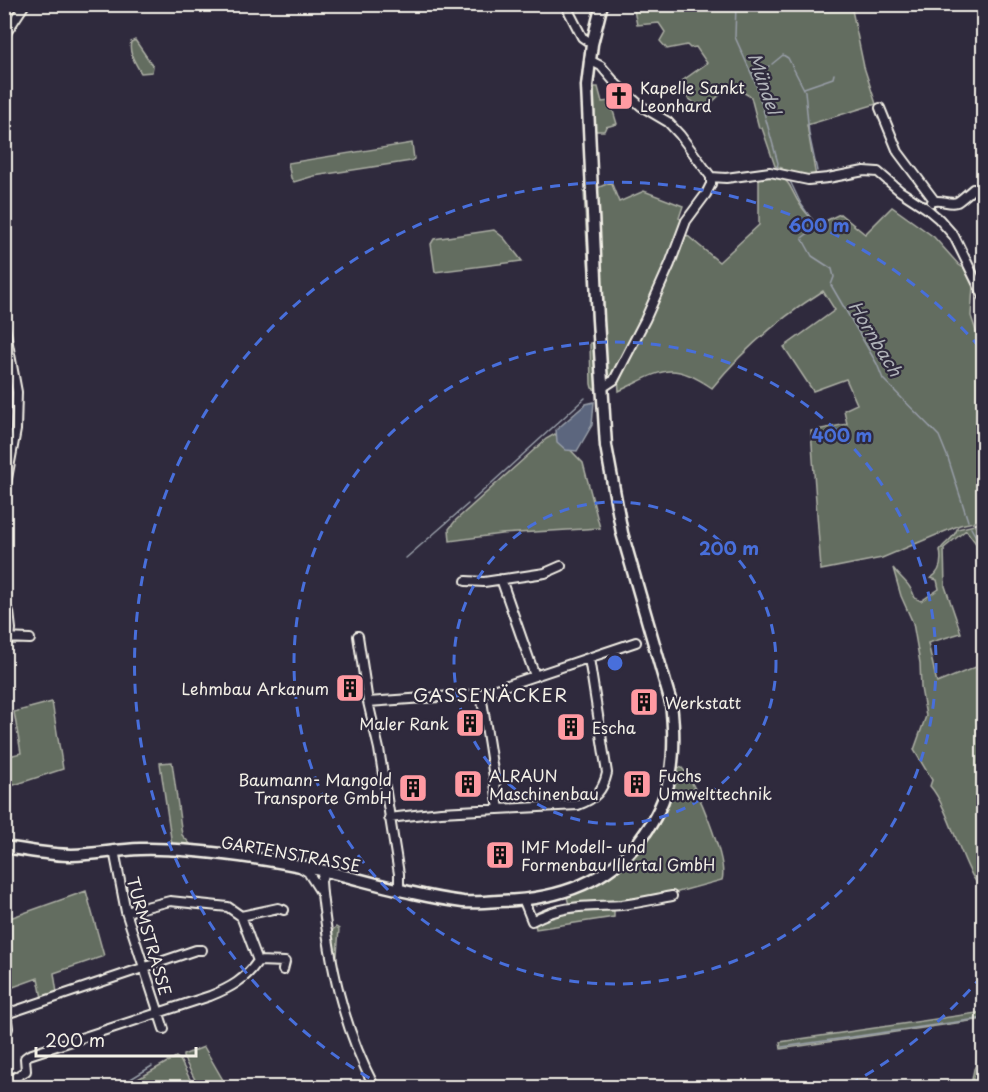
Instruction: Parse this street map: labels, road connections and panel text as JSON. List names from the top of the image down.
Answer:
{
  "streets": {
    "main road": ["GARTENSTRASSE"],
    "street": ["TURMSTRASSE"]
  },
  "crossings": [
    ["GARTENSTRASSE", "TURMSTRASSE"]
  ],
  "districts": ["GASSENÄCKER"],
  "water": ["Mündel", "Hornbach"],
  "places": {
    "church": ["Kapelle Sankt Leonhard"],
    "building": [
      "Lehmbau Arkanum",
      "Werkstatt",
      "Maler Rank",
      "Escha",
      "ALRAUN Maschinenbau",
      "Fuchs Umwelttechnik",
      "Baumann- Mangold Transporte GmbH",
      "IMF Modell- und Formenbau Illertal GmbH"
    ]
  },
  "scale_bar": "200 m",
  "rings": ["600 m", "400 m", "200 m"]
}
